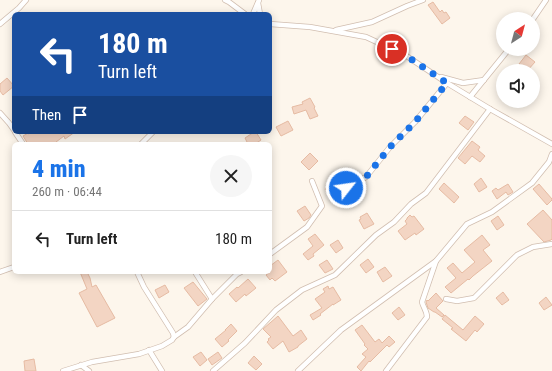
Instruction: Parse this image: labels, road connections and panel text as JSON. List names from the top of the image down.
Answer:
{
  "north": "top right",
  "page": {
    "turn": ["180 m", "Turn left"],
    "then": "Then",
    "heading": ["4 min", "260 m · 06:44"],
    "list": [
      {
        "name": "Turn left",
        "value": "180 m"
      }
    ]
  }
}
